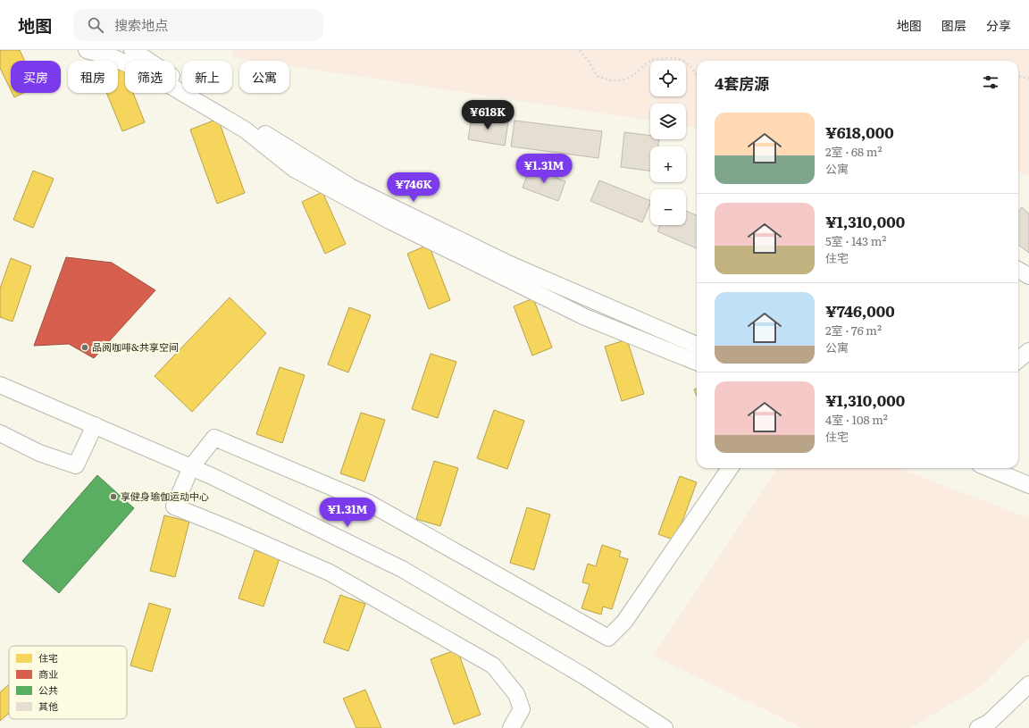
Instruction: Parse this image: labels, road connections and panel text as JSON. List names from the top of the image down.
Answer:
{
  "places": ["品阅咖啡&共享空间", "享健身瑜伽运动中心"],
  "legend": [
    "住宅",
    "商业",
    "公共",
    "其他"
  ],
  "page": {
    "header": "地图",
    "search": "搜索地点",
    "nav": ["地图", "图层", "分享"],
    "map_buttons": ["+", "−"],
    "chip": [
      "买房",
      "租房",
      "筛选",
      "新上",
      "公寓"
    ],
    "heading": "4套房源",
    "price": [
      "¥618K",
      "¥1.31M",
      "¥746K",
      "¥1.31M"
    ],
    "list": [
      {
        "name": "¥618,000",
        "note": "2室 · 68 m² · 公寓"
      },
      {
        "name": "¥1,310,000",
        "note": "5室 · 143 m² · 住宅"
      },
      {
        "name": "¥746,000",
        "note": "2室 · 76 m² · 公寓"
      },
      {
        "name": "¥1,310,000",
        "note": "4室 · 108 m² · 住宅"
      }
    ]
  }
}
